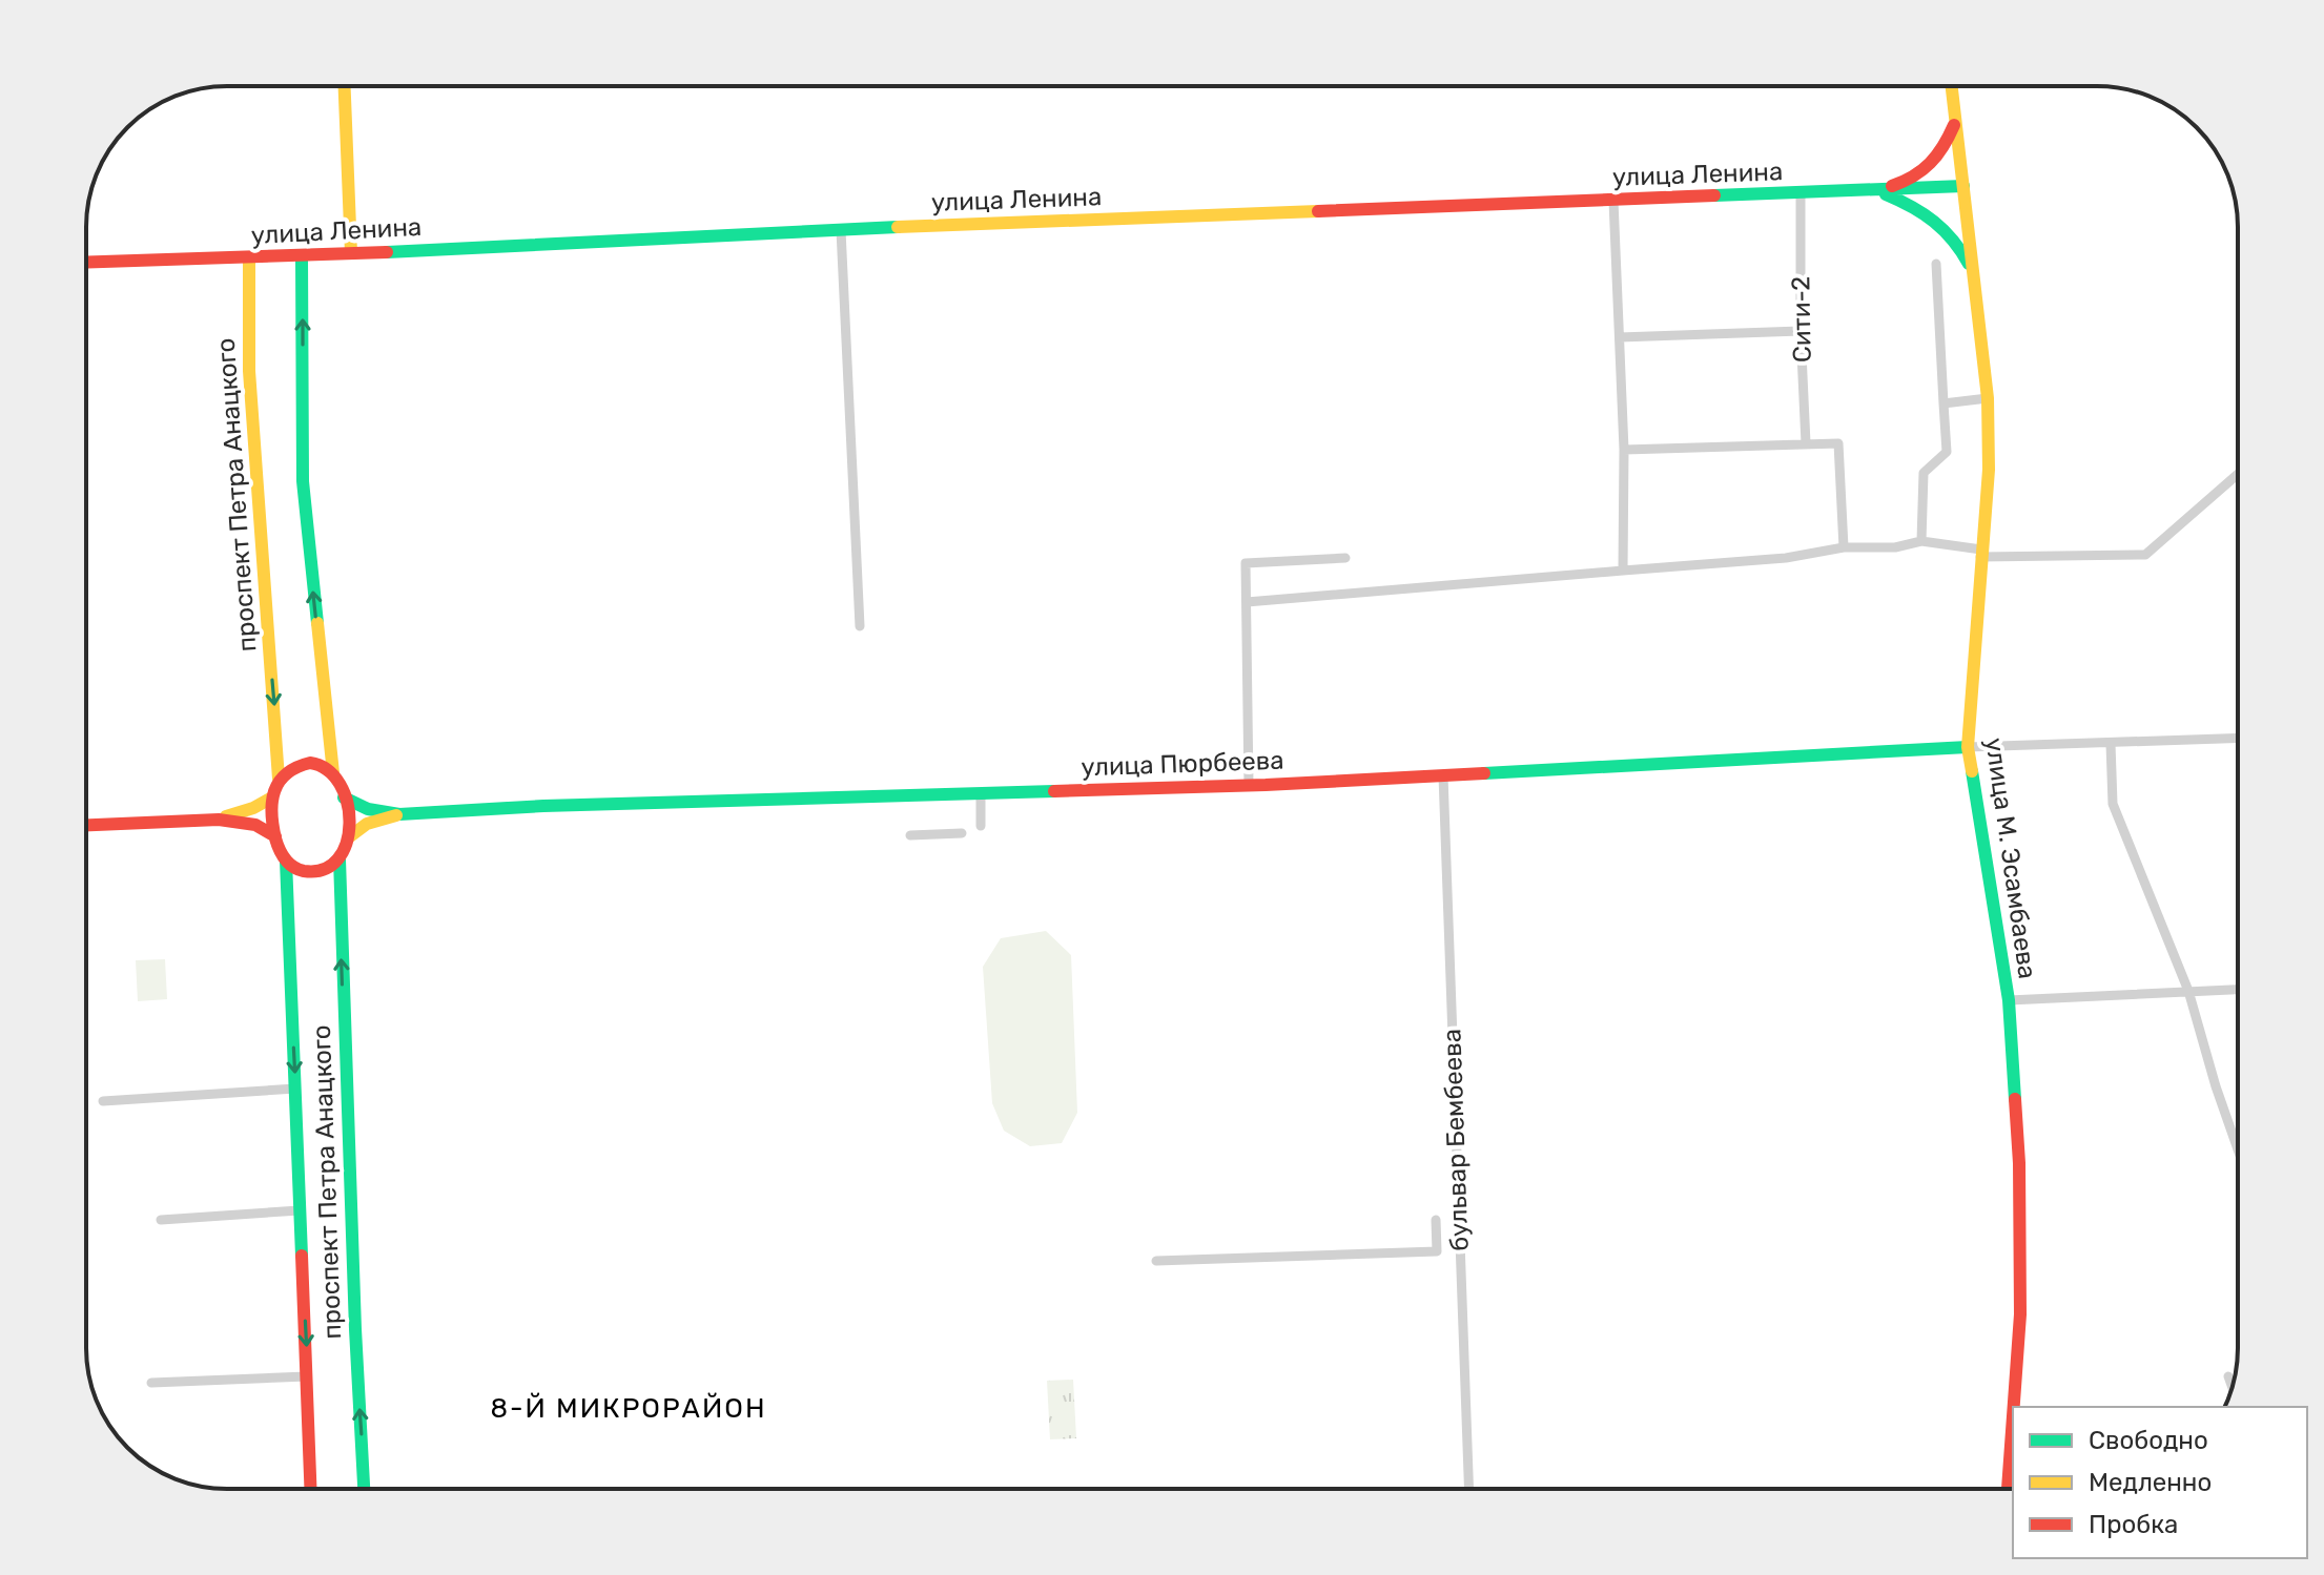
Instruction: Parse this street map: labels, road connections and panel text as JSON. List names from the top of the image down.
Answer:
{
  "streets": {
    "main road": [
      "улица Ленина",
      "проспект Петра Анацкого",
      "улица Пюрбеева",
      "улица М. Эсамбаева"
    ],
    "street": ["Сити-2", "бульвар Бембеева"]
  },
  "crossings": [
    ["улица Ленина", "Сити-2"],
    ["улица Ленина", "проспект Петра Анацкого"],
    ["улица Ленина", "улица М. Эсамбаева"],
    ["улица Пюрбеева", "улица М. Эсамбаева"],
    ["улица Пюрбеева", "бульвар Бембеева"]
  ],
  "districts": ["8-Й МИКРОРАЙОН"],
  "legend": ["Свободно", "Медленно", "Пробка"]
}
